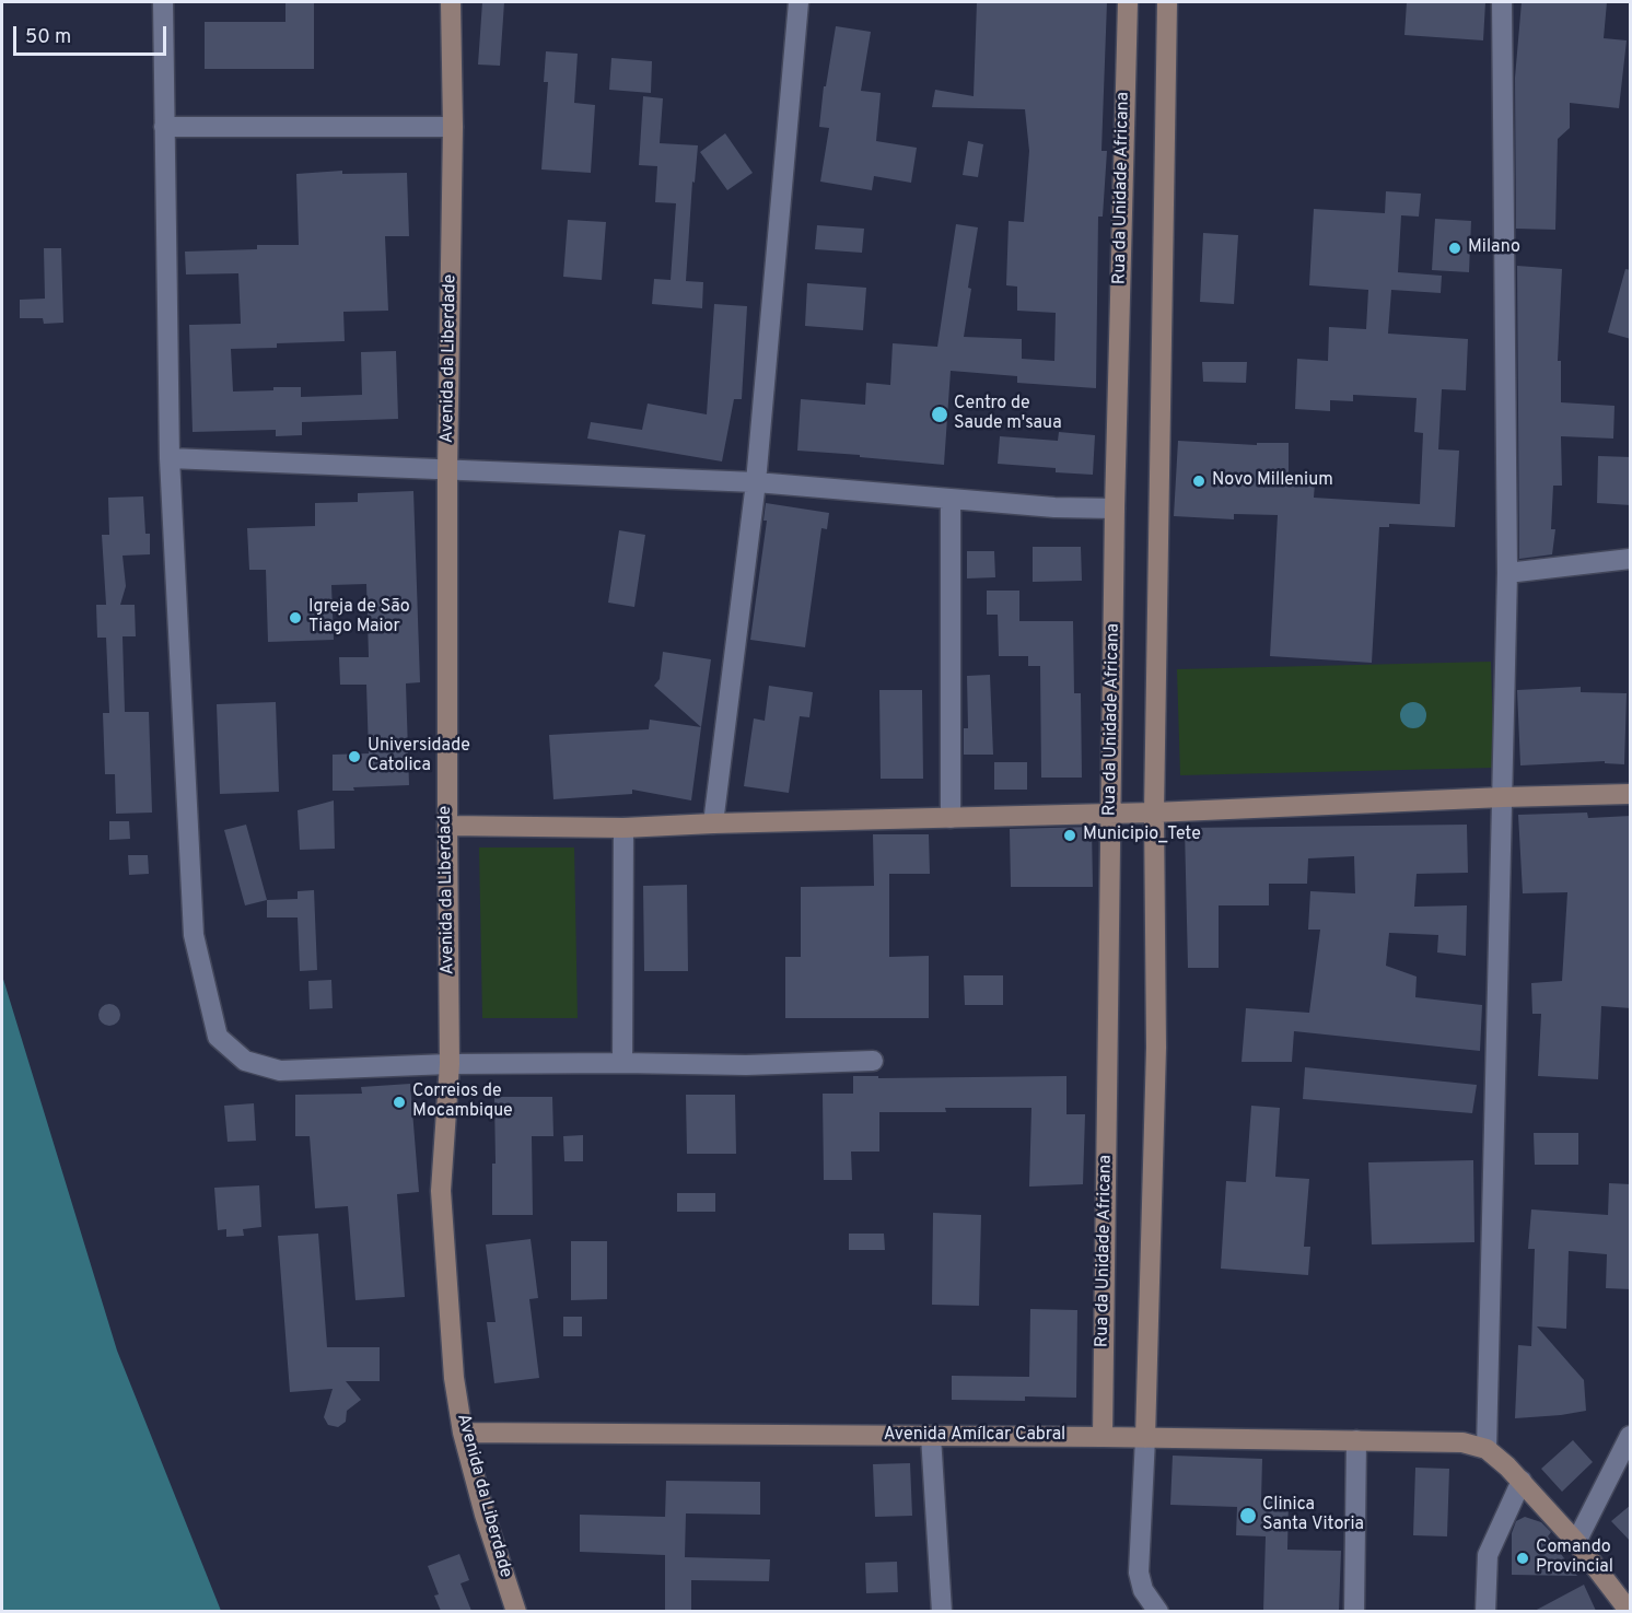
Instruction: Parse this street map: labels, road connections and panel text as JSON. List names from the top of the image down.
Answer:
{
  "streets": {
    "street": ["Rua da Unidade Africana", "Avenida da Liberdade", "Avenida Amílcar Cabral"]
  },
  "crossings": [
    ["Rua da Unidade Africana", "Avenida Amílcar Cabral"],
    ["Avenida da Liberdade", "Avenida Amílcar Cabral"]
  ],
  "places": [
    "Milano",
    "Centro de Saude m'saua",
    "Novo Millenium",
    "Igreja de São Tiago Maior",
    "Universidade Catolica",
    "Municipio_Tete",
    "Correios de Mocambique",
    "Clinica Santa Vitoria",
    "Comando Provincial"
  ],
  "scale_bar": "50 m"
}
